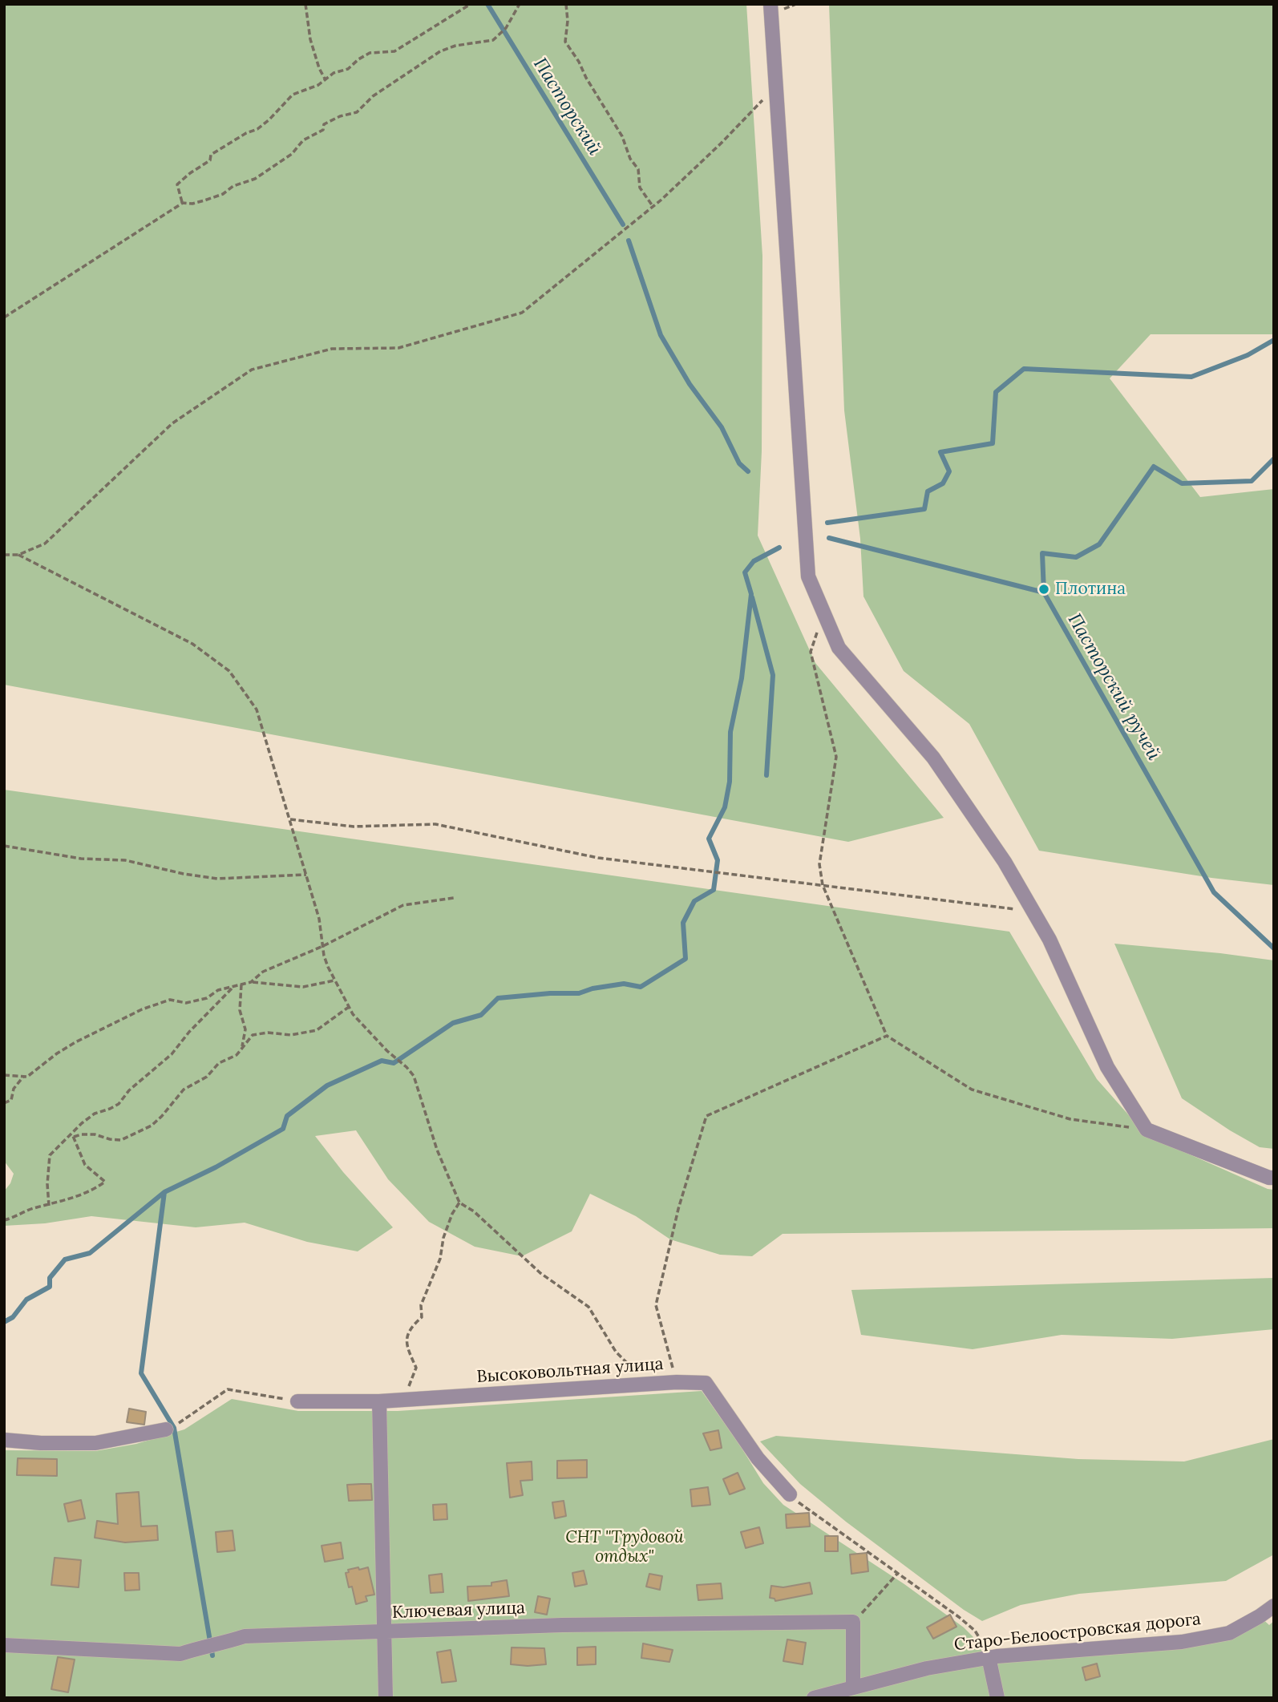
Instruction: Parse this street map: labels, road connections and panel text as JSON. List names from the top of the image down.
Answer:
{
  "streets": {
    "street": ["Высоковольтная улица", "Ключевая улица", "Старо-Белоостровская дорога"]
  },
  "water": ["Пасторский", "Пасторский ручей"],
  "parks": ["СНТ \"Трудовой отдых\""],
  "places": ["Плотина"]
}
